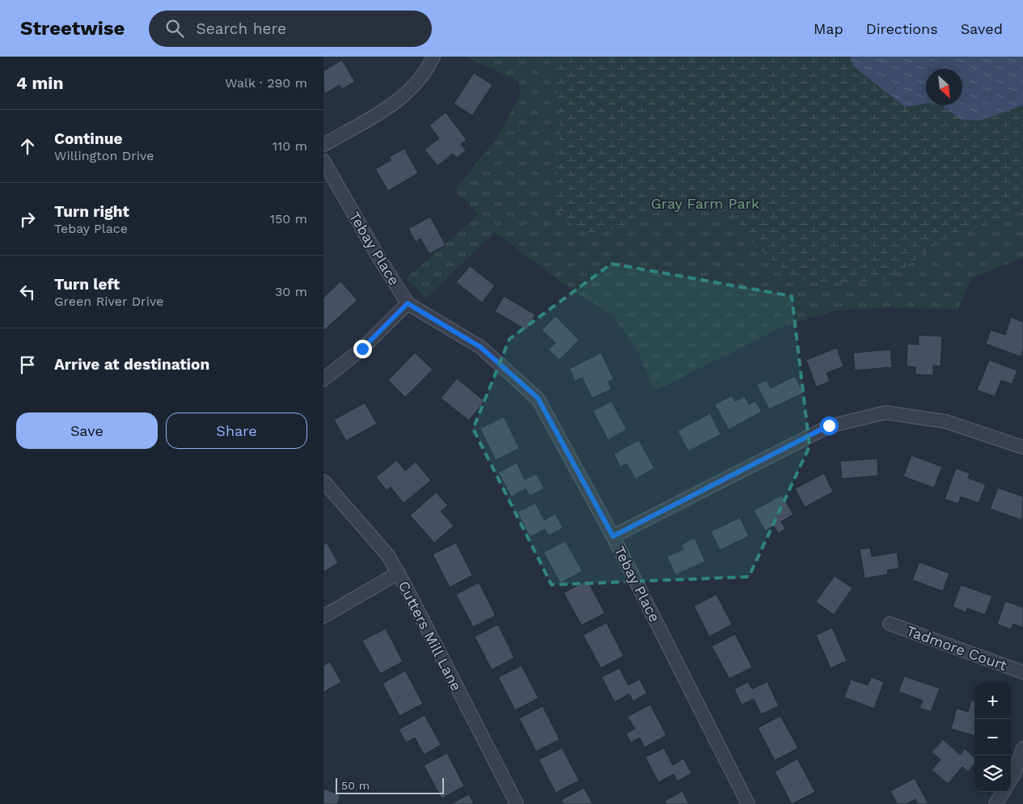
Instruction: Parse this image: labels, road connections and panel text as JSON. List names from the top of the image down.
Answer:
{
  "streets": {
    "street": ["Tebay Place", "Cutters Mill Lane", "Tadmore Court"]
  },
  "parks": ["Gray Farm Park"],
  "scale_bar": "50 m",
  "north": "bottom right",
  "page": {
    "header": "Streetwise",
    "search": "Search here",
    "nav": ["Map", "Directions", "Saved"],
    "heading": ["4 min", "Walk · 290 m"],
    "list": [
      ["Continue", "Willington Drive", "110 m"],
      ["Turn right", "Tebay Place", "150 m"],
      ["Turn left", "Green River Drive", "30 m"],
      "Arrive at destination"
    ],
    "buttons": ["Save", "Share"],
    "map_buttons": ["+", "−"],
    "scale": "50 m"
  }
}
